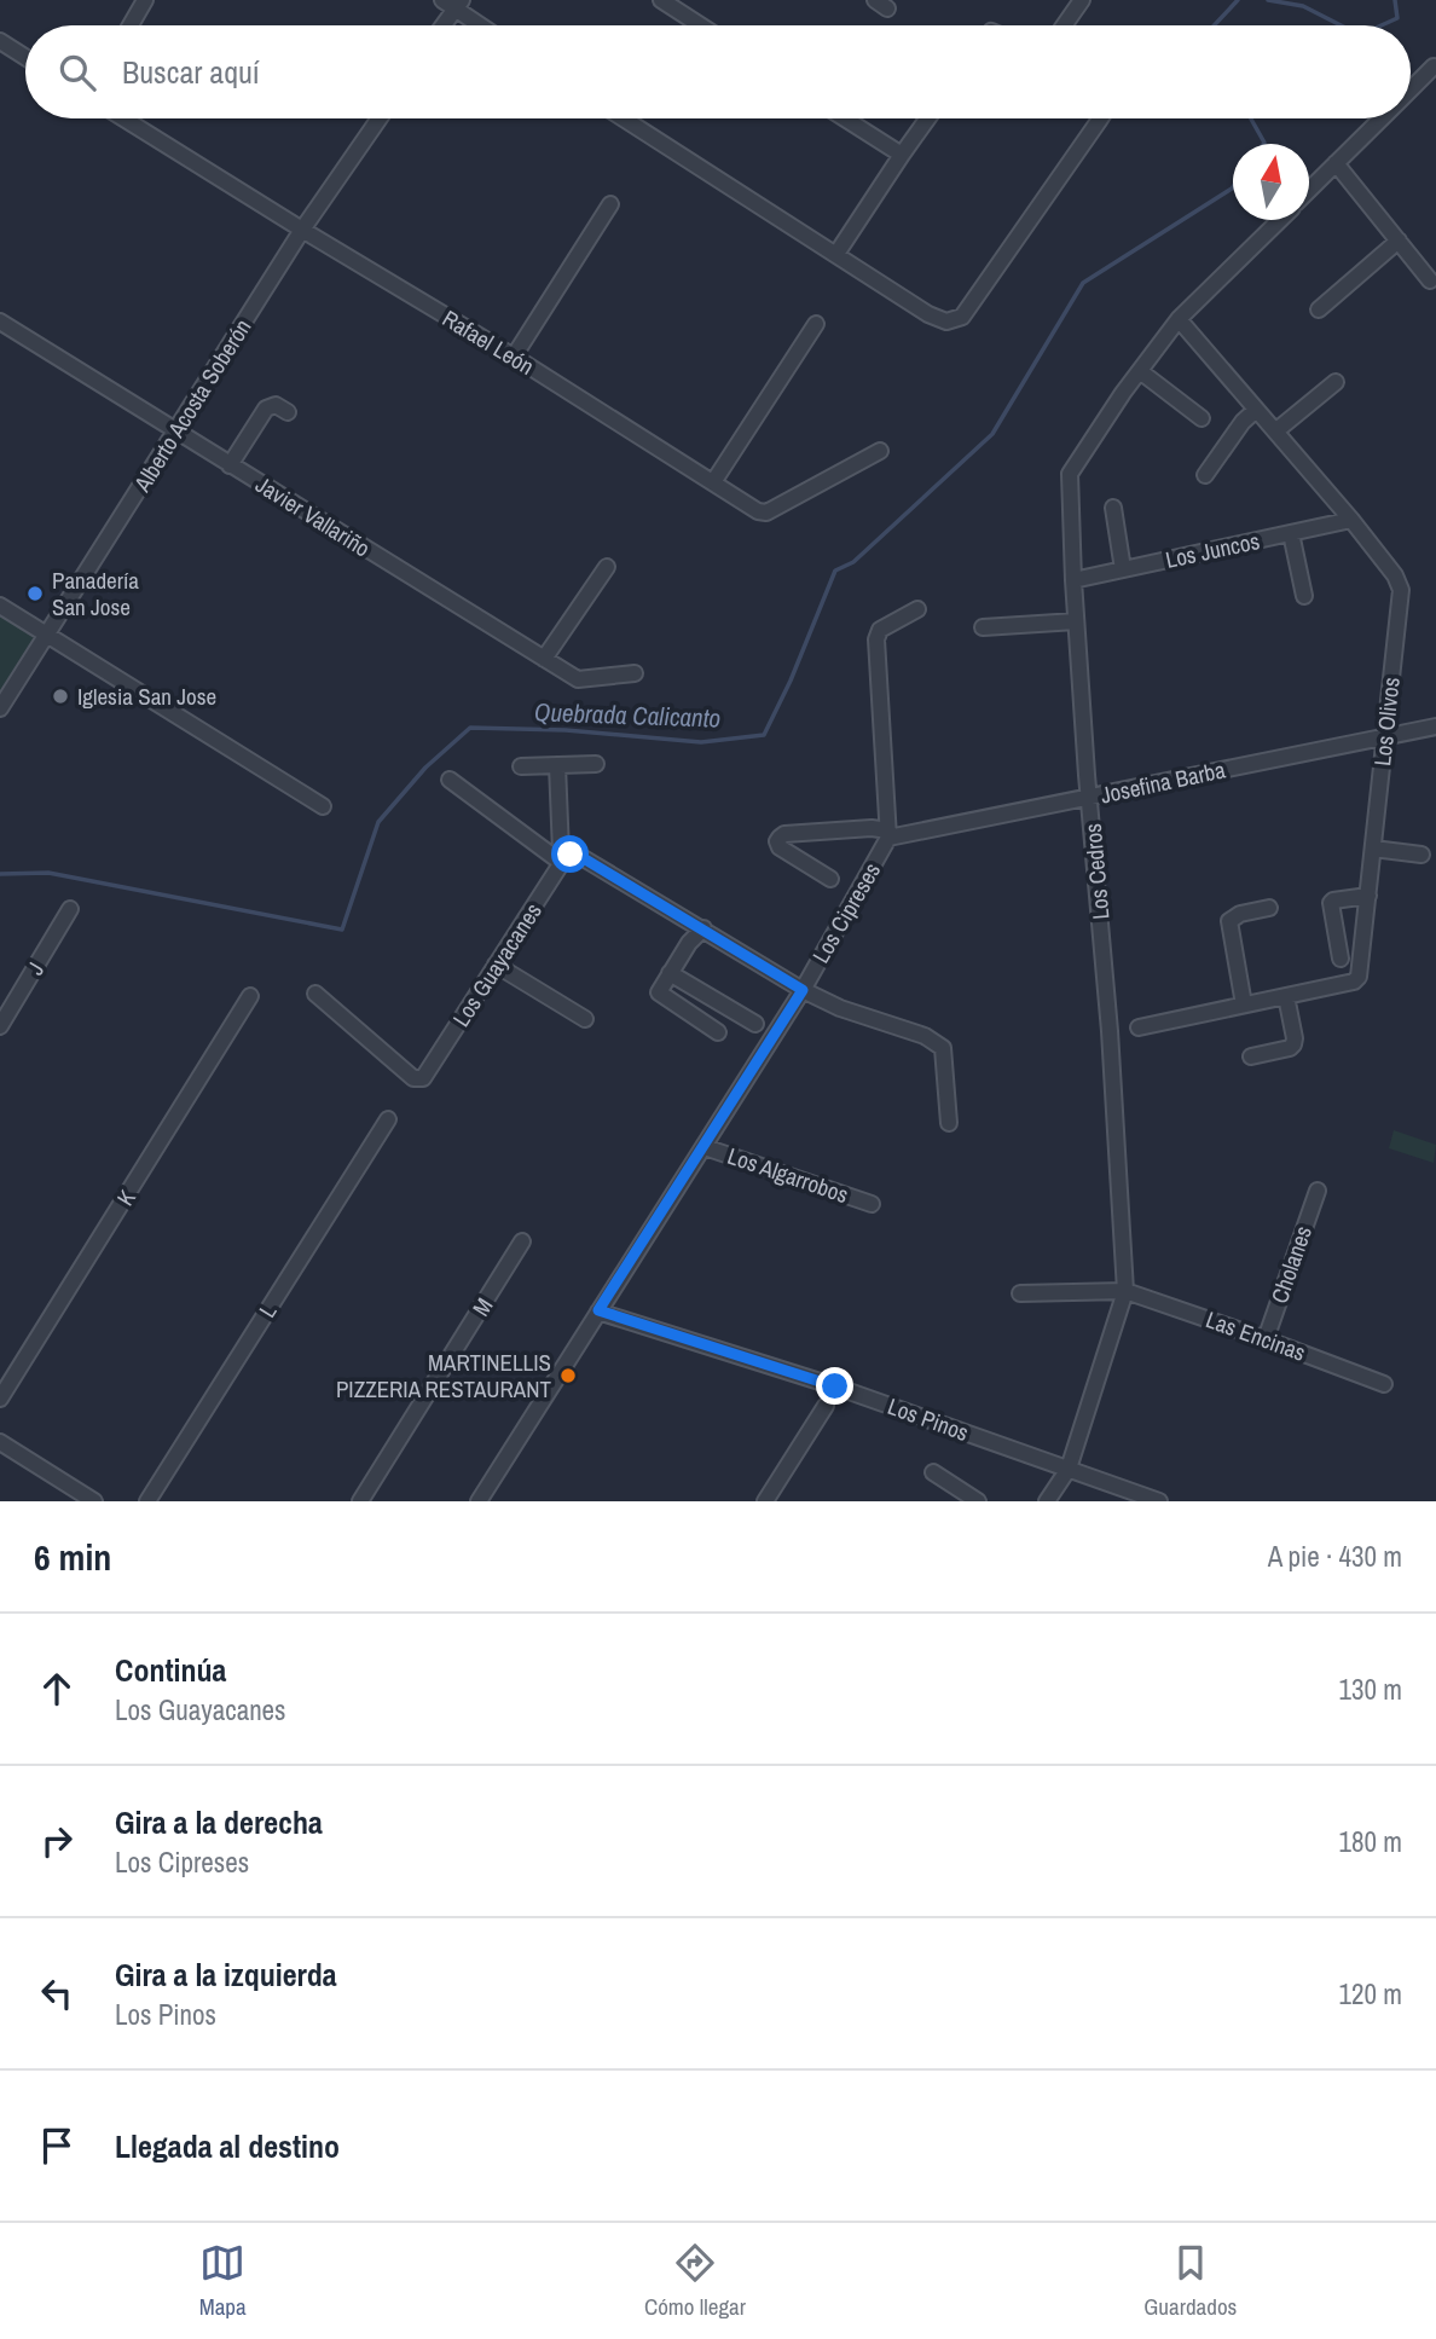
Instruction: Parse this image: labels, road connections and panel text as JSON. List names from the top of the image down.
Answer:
{
  "streets": {
    "street": [
      "Rafael León",
      "Alberto Acosta Soberón",
      "Javier Vallariño",
      "Los Juncos",
      "Los Olivos",
      "Josefina Barba",
      "Los Cedros",
      "Los Cipreses",
      "Los Guayacanes",
      "J",
      "Los Algarrobos",
      "K",
      "Cholanes",
      "M",
      "L",
      "Las Encinas",
      "Los Pinos"
    ]
  },
  "crossings": [
    ["Rafael León", "Alberto Acosta Soberón"],
    ["Alberto Acosta Soberón", "Javier Vallariño"],
    ["Los Juncos", "Los Olivos"],
    ["Los Juncos", "Los Cedros"],
    ["Los Olivos", "Josefina Barba"],
    ["Los Olivos", "Los Cedros"],
    ["Josefina Barba", "Los Cedros"],
    ["Josefina Barba", "Los Cipreses"],
    ["Los Cedros", "Las Encinas"],
    ["Los Cedros", "Los Pinos"],
    ["Los Cipreses", "Los Algarrobos"],
    ["Los Cipreses", "Los Pinos"],
    ["Cholanes", "Las Encinas"]
  ],
  "water": ["Quebrada Calicanto"],
  "places": ["Panadería San Jose", "Iglesia San Jose", "MARTINELLIS PIZZERIA RESTAURANT"],
  "north": "top",
  "page": {
    "search": "Buscar aquí",
    "heading": ["6 min", "A pie · 430 m"],
    "list": [
      ["Continúa", "Los Guayacanes", "130 m"],
      ["Gira a la derecha", "Los Cipreses", "180 m"],
      ["Gira a la izquierda", "Los Pinos", "120 m"],
      "Llegada al destino"
    ],
    "nav": ["Mapa", "Cómo llegar", "Guardados"]
  }
}
